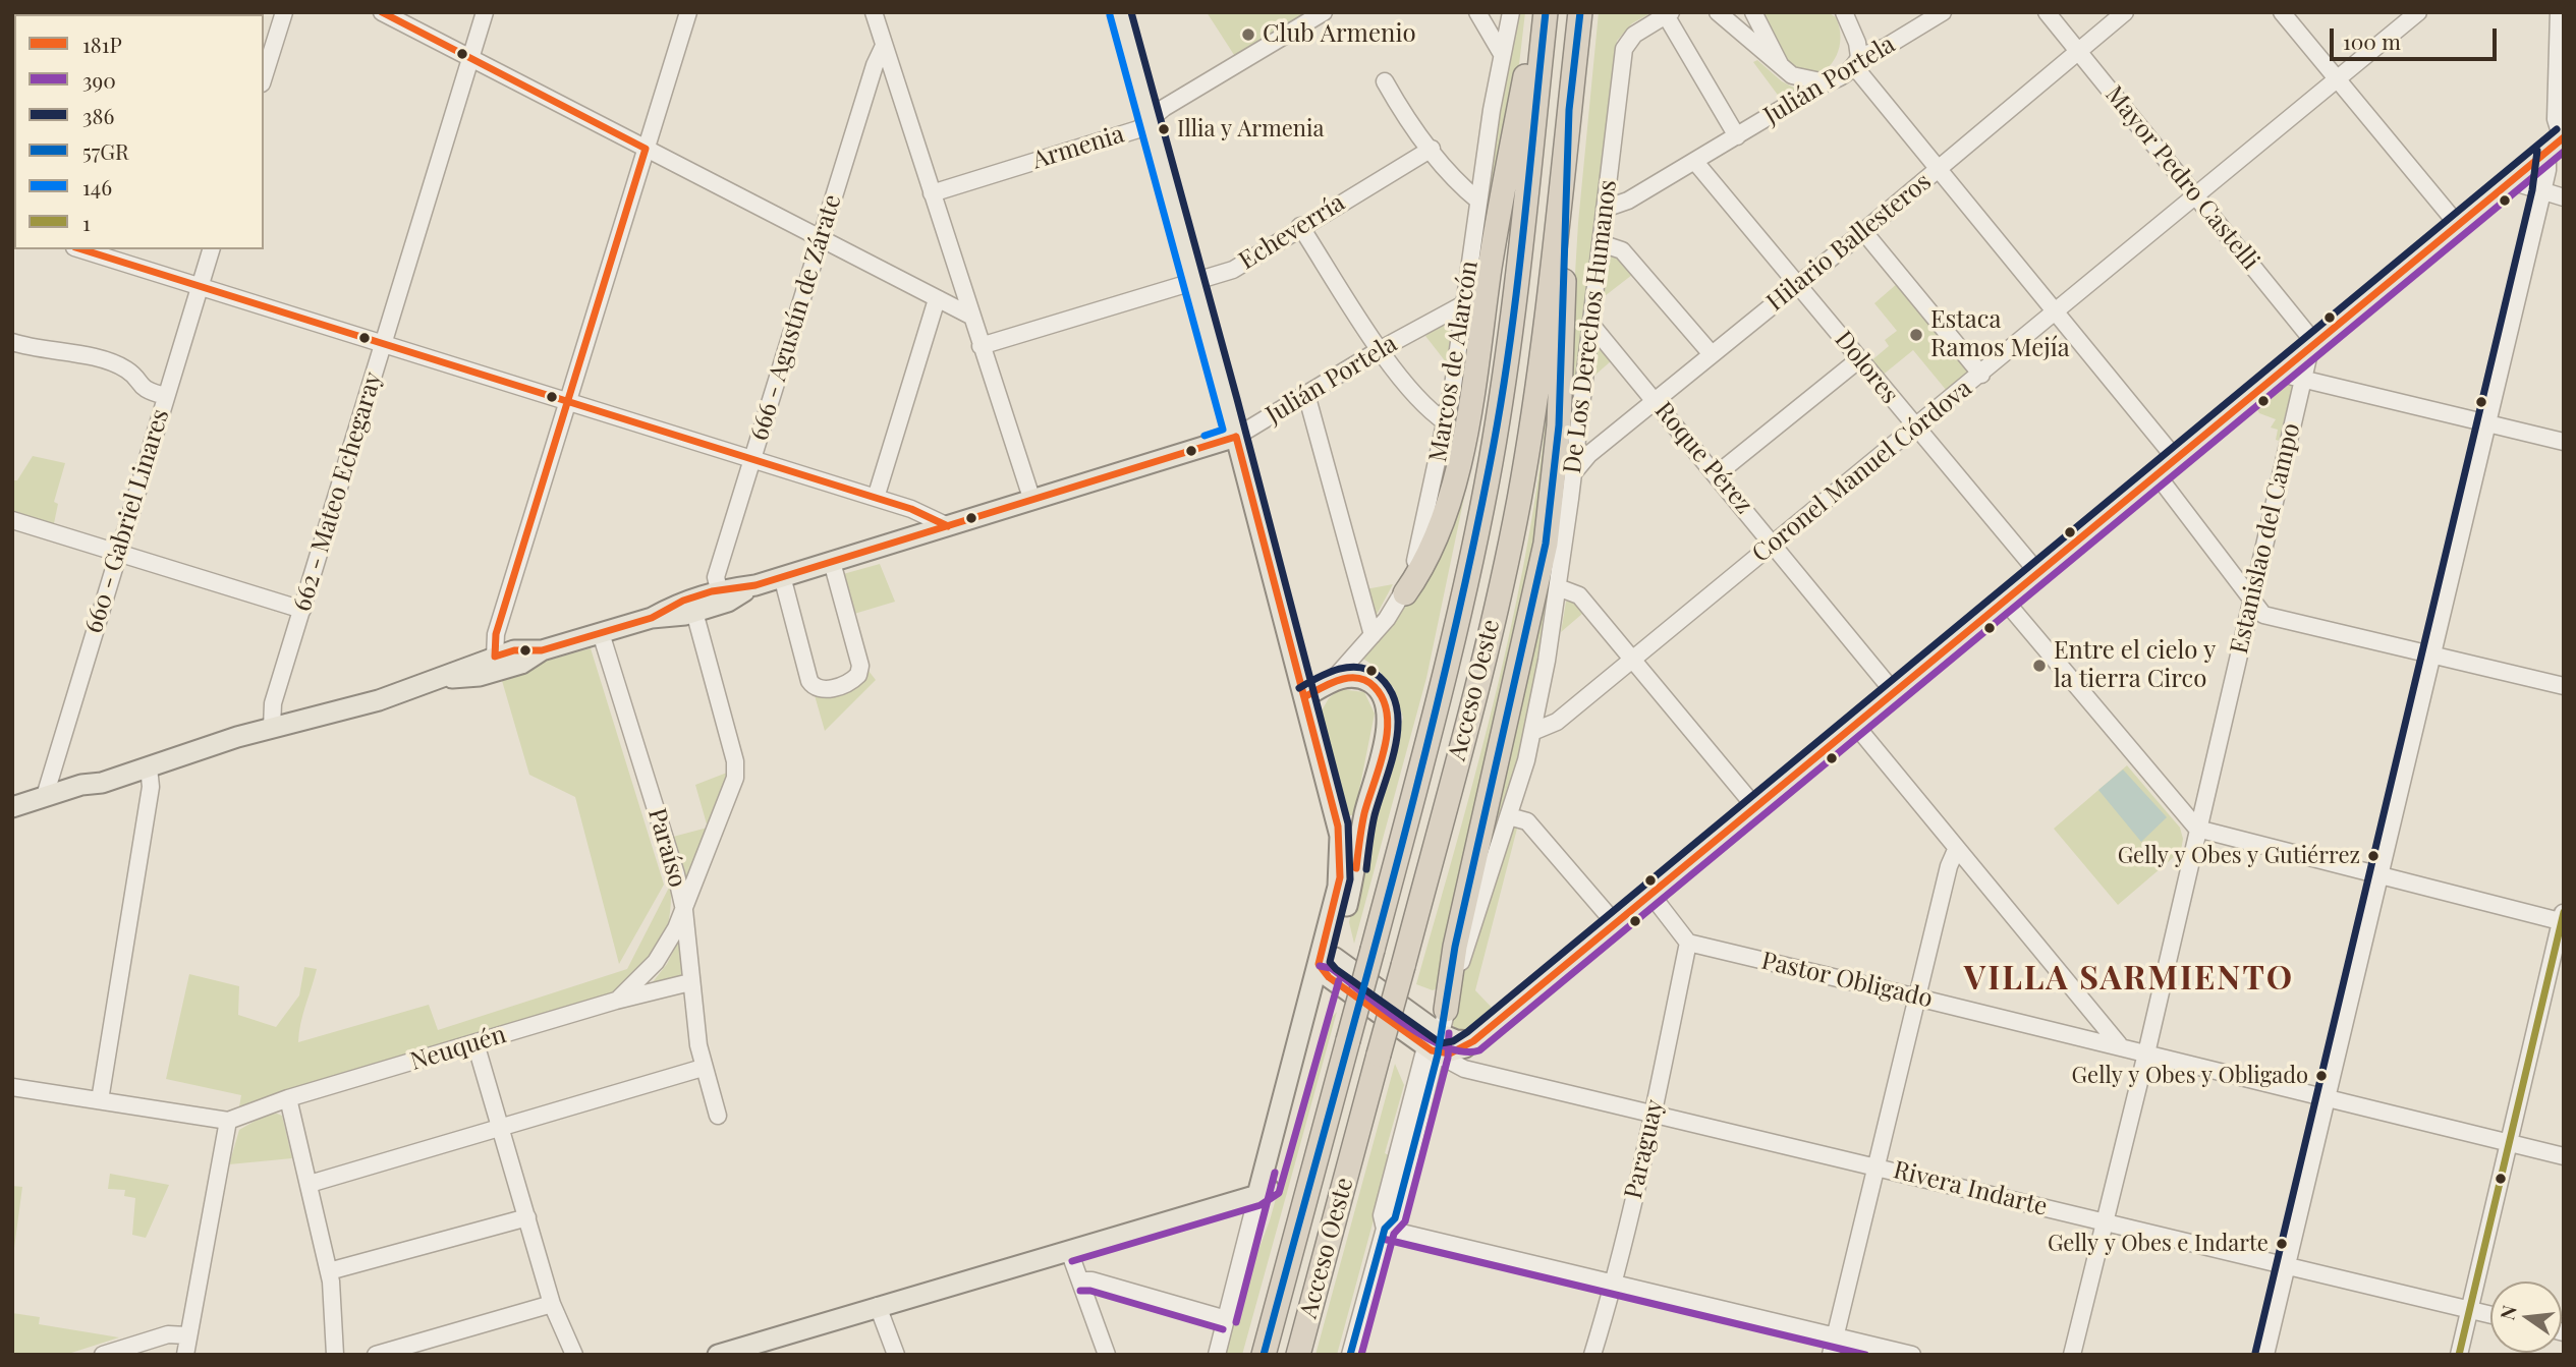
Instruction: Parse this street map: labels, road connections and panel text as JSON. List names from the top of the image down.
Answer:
{
  "streets": {
    "highway": ["Acceso Oeste"],
    "main road": ["Julián Portela", "Marcos de Alarcón"],
    "street": [
      "Armenia",
      "Mayor Pedro Castelli",
      "Echeverría",
      "Hilario Ballesteros",
      "666 - Agustín de Zárate",
      "De Los Derechos Humanos",
      "Dolores",
      "Roque Pérez",
      "Coronel Manuel Córdova",
      "662 - Mateo Echegaray",
      "660 - Gabriel Linares",
      "Estanislao del Campo",
      "Paraíso",
      "Pastor Obligado",
      "Neuquén",
      "Paraguay",
      "Rivera Indarte"
    ]
  },
  "crossings": [
    ["Julián Portela", "De Los Derechos Humanos"],
    ["Julián Portela", "Marcos de Alarcón"],
    ["Julián Portela", "Dolores"],
    ["Armenia", "Marcos de Alarcón"],
    ["Mayor Pedro Castelli", "Hilario Ballesteros"],
    ["Mayor Pedro Castelli", "Coronel Manuel Córdova"],
    ["Mayor Pedro Castelli", "Estanislao del Campo"],
    ["Echeverría", "Marcos de Alarcón"],
    ["Hilario Ballesteros", "De Los Derechos Humanos"],
    ["Hilario Ballesteros", "Dolores"],
    ["Hilario Ballesteros", "Roque Pérez"],
    ["De Los Derechos Humanos", "Roque Pérez"],
    ["De Los Derechos Humanos", "Coronel Manuel Córdova"],
    ["De Los Derechos Humanos", "Rivera Indarte"],
    ["Dolores", "Coronel Manuel Córdova"],
    ["Roque Pérez", "Coronel Manuel Córdova"],
    ["Estanislao del Campo", "Pastor Obligado"],
    ["Estanislao del Campo", "Rivera Indarte"],
    ["Paraíso", "Neuquén"],
    ["Pastor Obligado", "Paraguay"],
    ["Paraguay", "Rivera Indarte"]
  ],
  "districts": ["VILLA SARMIENTO"],
  "places": [
    "Club Armenio",
    "Illia y Armenia",
    "Estaca Ramos Mejía",
    "Entre el cielo y la tierra Circo",
    "Gelly y Obes y Gutiérrez",
    "Gelly y Obes y Obligado",
    "Gelly y Obes e Indarte"
  ],
  "lines": [
    "transit line 181P",
    "transit line 386",
    "transit line 57GR",
    "transit line 146",
    "transit line 390",
    "transit line 1"
  ],
  "legend": [
    "181P",
    "390",
    "386",
    "57GR",
    "146",
    "1"
  ],
  "scale_bar": "100 m",
  "north": "left"
}
